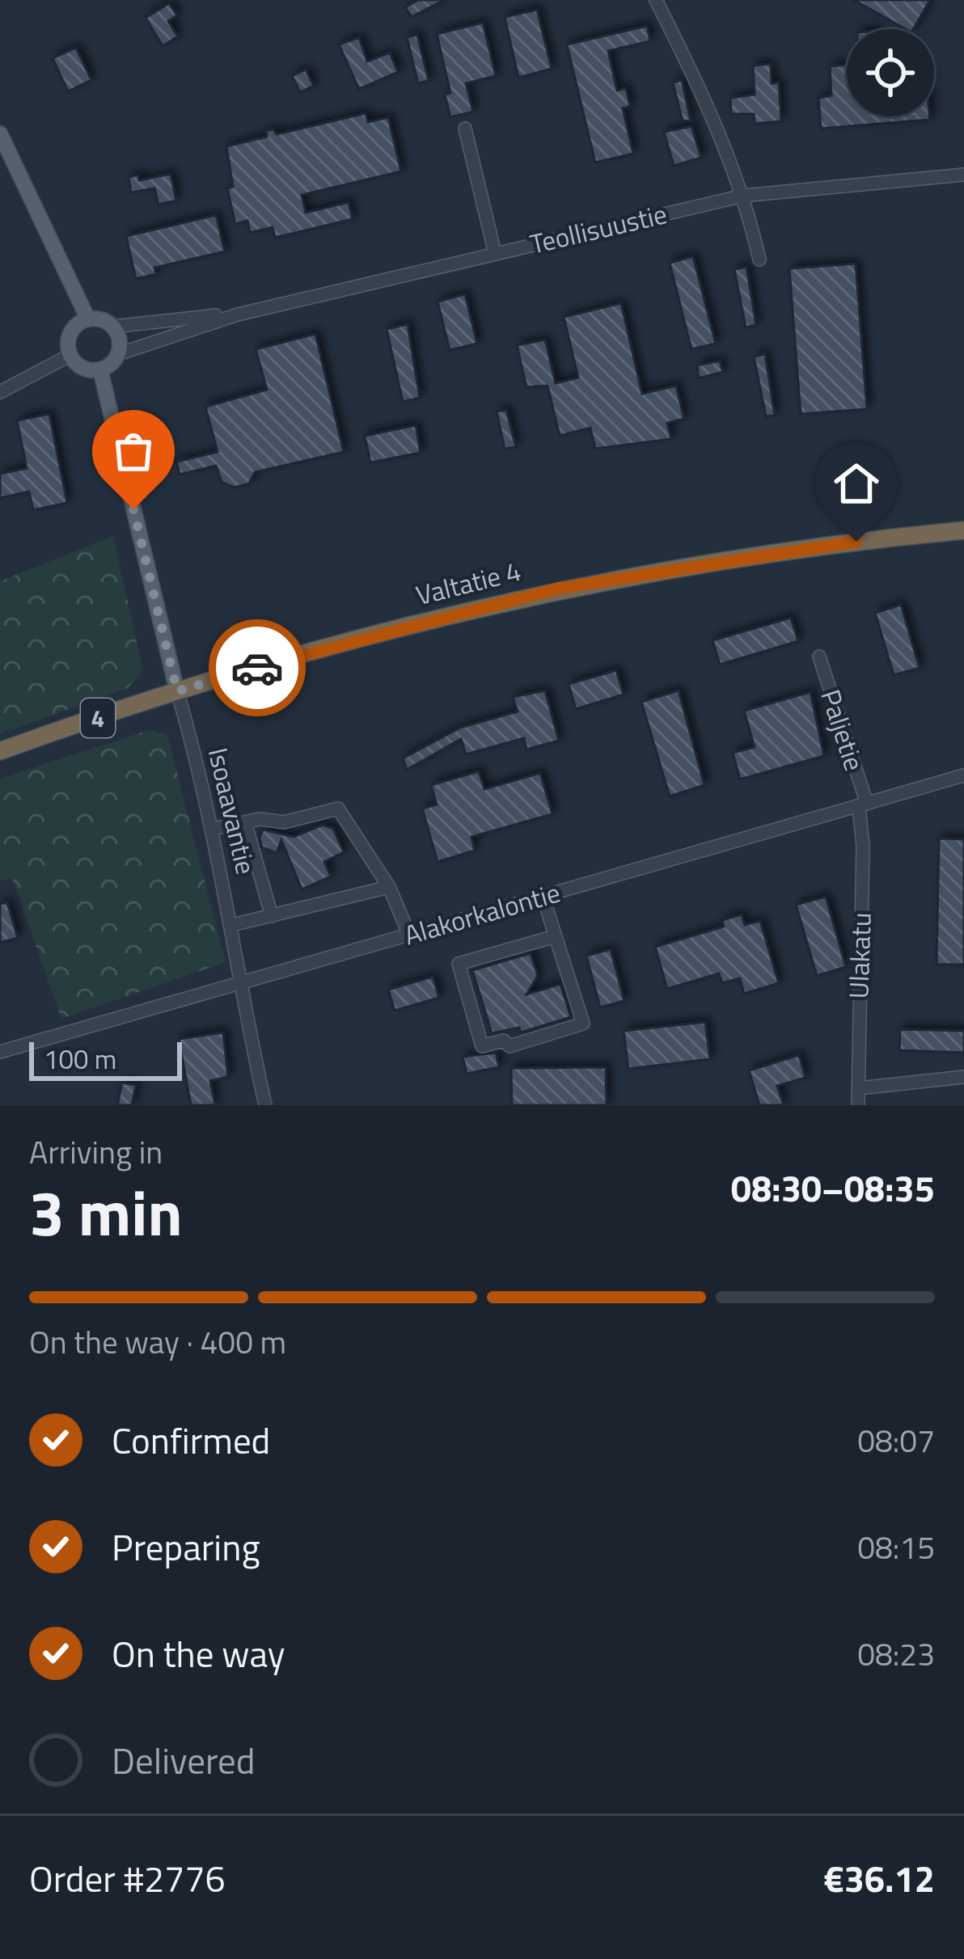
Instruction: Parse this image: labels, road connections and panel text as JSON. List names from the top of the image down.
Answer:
{
  "streets": {
    "highway": ["Valtatie 4", "4"],
    "main road": ["Isoaavantie"],
    "street": [
      "Teollisuustie",
      "Paljetie",
      "Alakorkalontie",
      "Ulakatu"
    ]
  },
  "crossings": [
    ["Teollisuustie", "Isoaavantie"],
    ["Valtatie 4", "Isoaavantie"],
    ["Paljetie", "Alakorkalontie"],
    ["Paljetie", "Ulakatu"],
    ["Isoaavantie", "Alakorkalontie"],
    ["Alakorkalontie", "Ulakatu"]
  ],
  "scale_bar": "100 m",
  "page": {
    "scale": "100 m",
    "heading": ["3 min", "Arriving in", "08:30–08:35"],
    "panel": ["Order #2776", "€36.12"],
    "bar": "On the way · 400 m",
    "list": [
      ["Confirmed", "08:07"],
      ["Preparing", "08:15"],
      ["On the way", "08:23"],
      "Delivered"
    ]
  }
}
